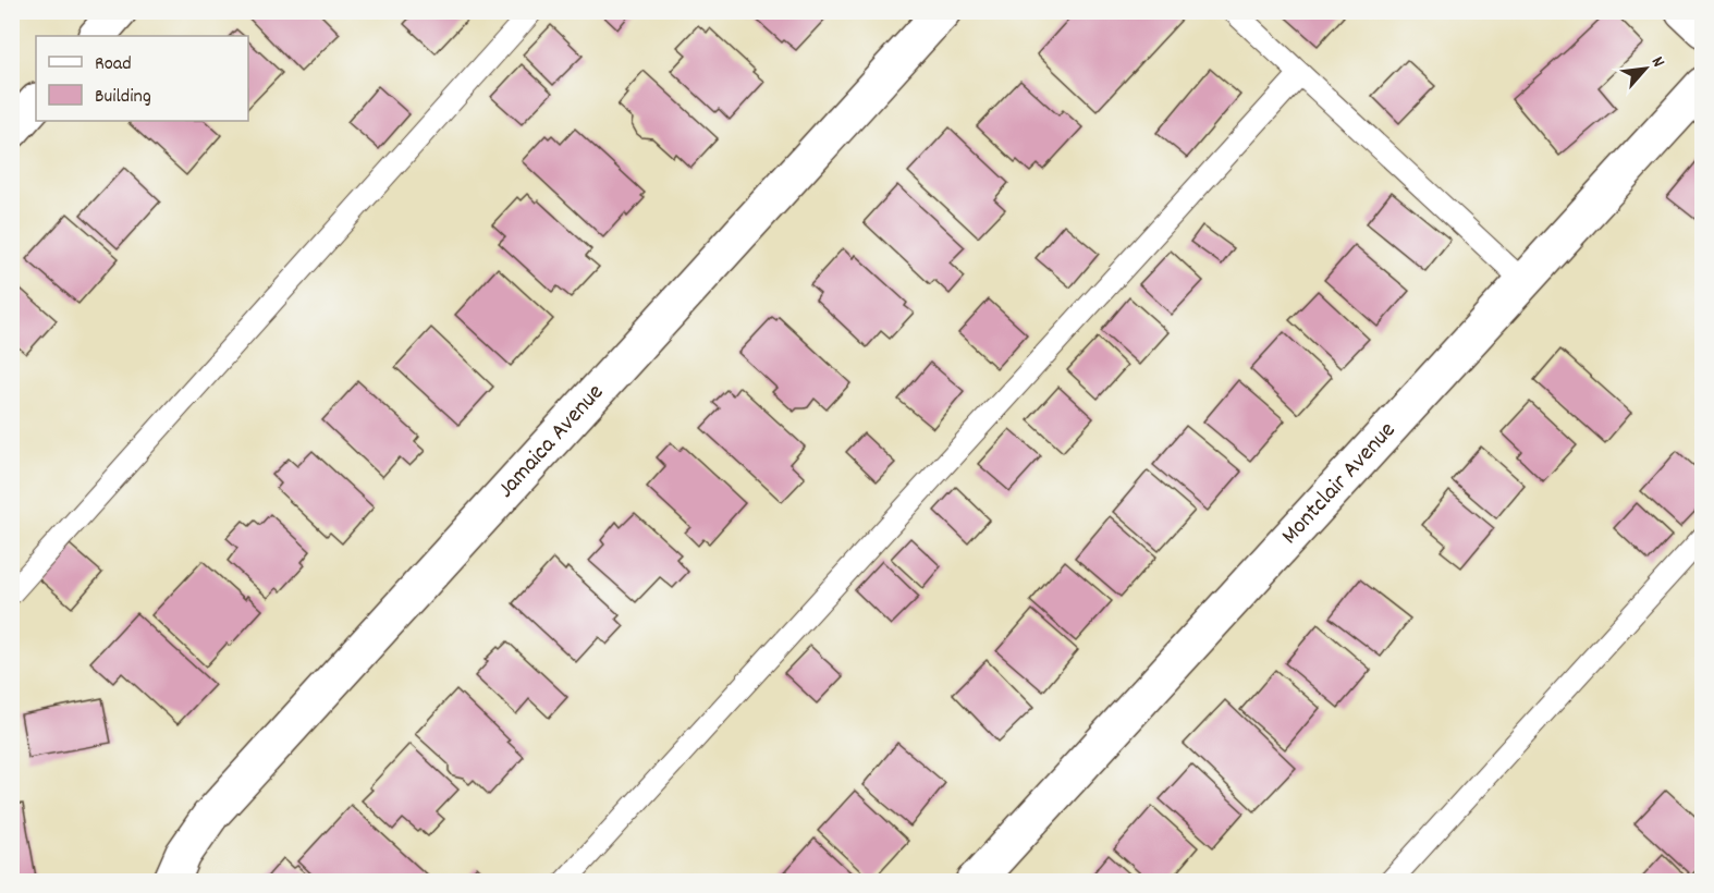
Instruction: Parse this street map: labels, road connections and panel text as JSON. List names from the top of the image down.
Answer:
{
  "streets": {
    "street": ["Jamaica Avenue", "Montclair Avenue"]
  },
  "legend": ["Road", "Building"],
  "north": "top right"
}
